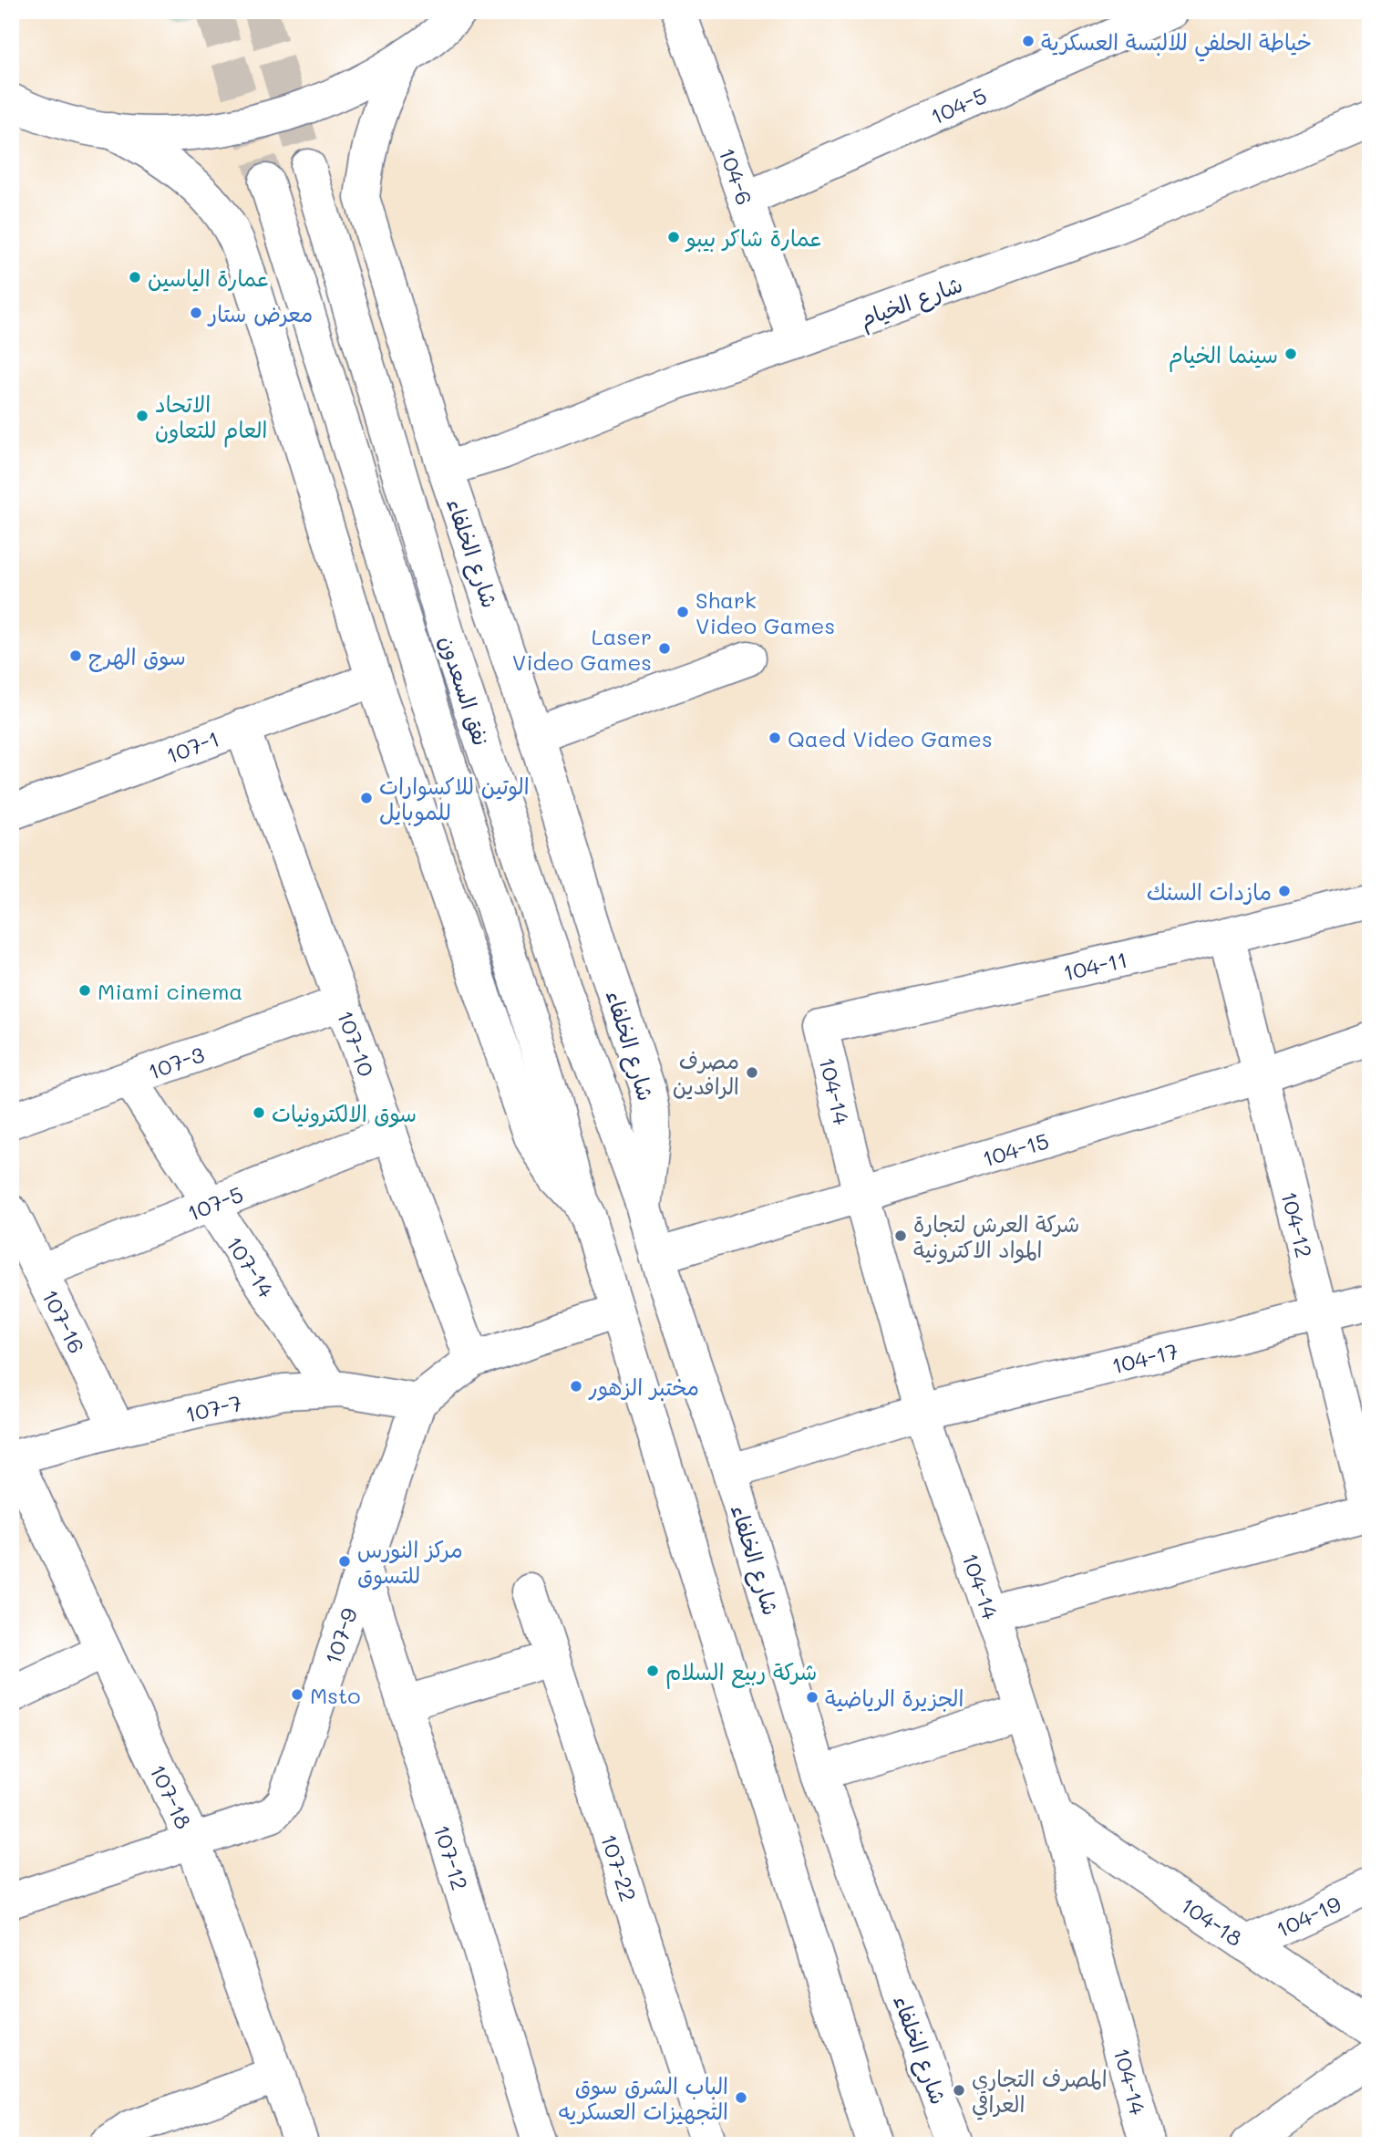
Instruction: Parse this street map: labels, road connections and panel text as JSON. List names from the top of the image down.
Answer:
{
  "streets": {
    "street": [
      "104-5",
      "104-6",
      "شارع الخيام",
      "شارع الخلفاء",
      "نفق السعدون",
      "107-1",
      "104-11",
      "107-10",
      "107-3",
      "104-14",
      "104-15",
      "107-5",
      "104-12",
      "107-14",
      "107-16",
      "104-17",
      "107-7",
      "107-9",
      "107-18",
      "107-12",
      "107-22",
      "104-19",
      "104-18"
    ]
  },
  "crossings": [
    ["104-5", "104-6"],
    ["104-6", "شارع الخيام"],
    ["شارع الخيام", "شارع الخلفاء"],
    ["شارع الخلفاء", "نفق السعدون"],
    ["شارع الخلفاء", "104-15"],
    ["شارع الخلفاء", "104-17"],
    ["107-1", "107-10"],
    ["104-11", "104-14"],
    ["104-11", "104-12"],
    ["107-10", "107-3"],
    ["107-10", "107-5"],
    ["107-3", "107-14"],
    ["104-14", "104-15"],
    ["104-14", "104-17"],
    ["104-14", "104-18"],
    ["104-15", "104-12"],
    ["107-5", "107-14"],
    ["107-5", "107-16"],
    ["104-12", "104-17"],
    ["107-14", "107-7"],
    ["107-16", "107-7"],
    ["107-7", "107-9"],
    ["107-7", "107-18"],
    ["107-9", "107-18"],
    ["107-9", "107-12"],
    ["104-19", "104-18"]
  ],
  "places": [
    "خياطة الحلفي للالبسة العسكرية",
    "عمارة شاكر بيبو",
    "عمارة الياسين",
    "معرض ستار",
    "سينما الخيام",
    "الاتحاد العام للتعاون",
    "Shark Video Games",
    "Laser Video Games",
    "سوق الهرج",
    "Qaed Video Games",
    "الوتين للاكسوارات للموبايل",
    "مازدات السنك",
    "Miami cinema",
    "مصرف الرافدين",
    "سوق الالكترونيات",
    "شركة العرش لتجارة المواد الاكترونية",
    "مختبر الزهور",
    "مركز النورس للتسوق",
    "شركة ربيع السلام",
    "Msto",
    "الجزيرة الرياضية",
    "المصرف التجاري العراقي",
    "الباب الشرق سوق التجهيزات العسكريه"
  ]
}
